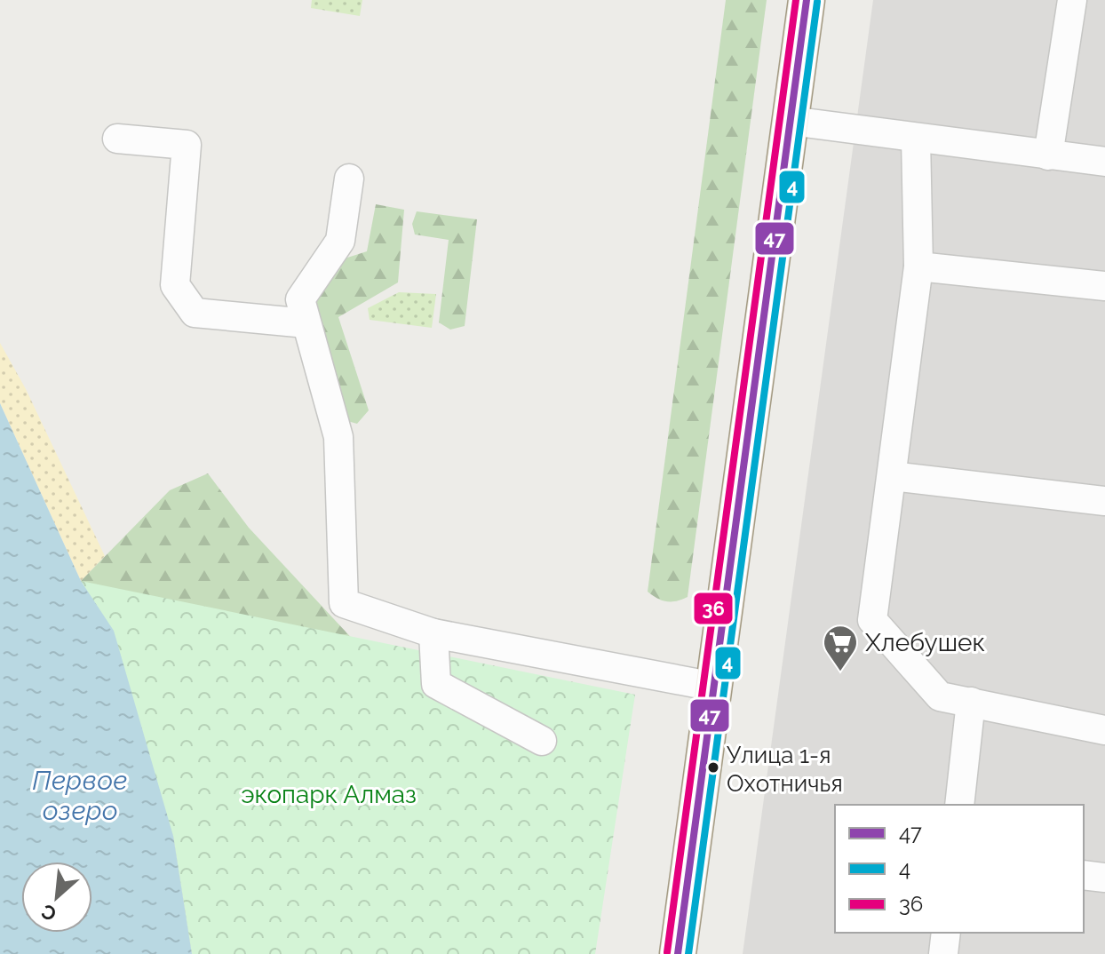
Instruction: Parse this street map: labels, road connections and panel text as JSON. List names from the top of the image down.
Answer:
{
  "water": ["Первое озеро"],
  "parks": ["экопарк Алмаз"],
  "places": {
    "supermarket": ["Хлебушек"],
    "other": ["Улица 1-я Охотничья"]
  },
  "lines": ["transit line 47", "transit line 36", "transit line 4"],
  "legend": ["47", "4", "36"],
  "north": "bottom left"
}
